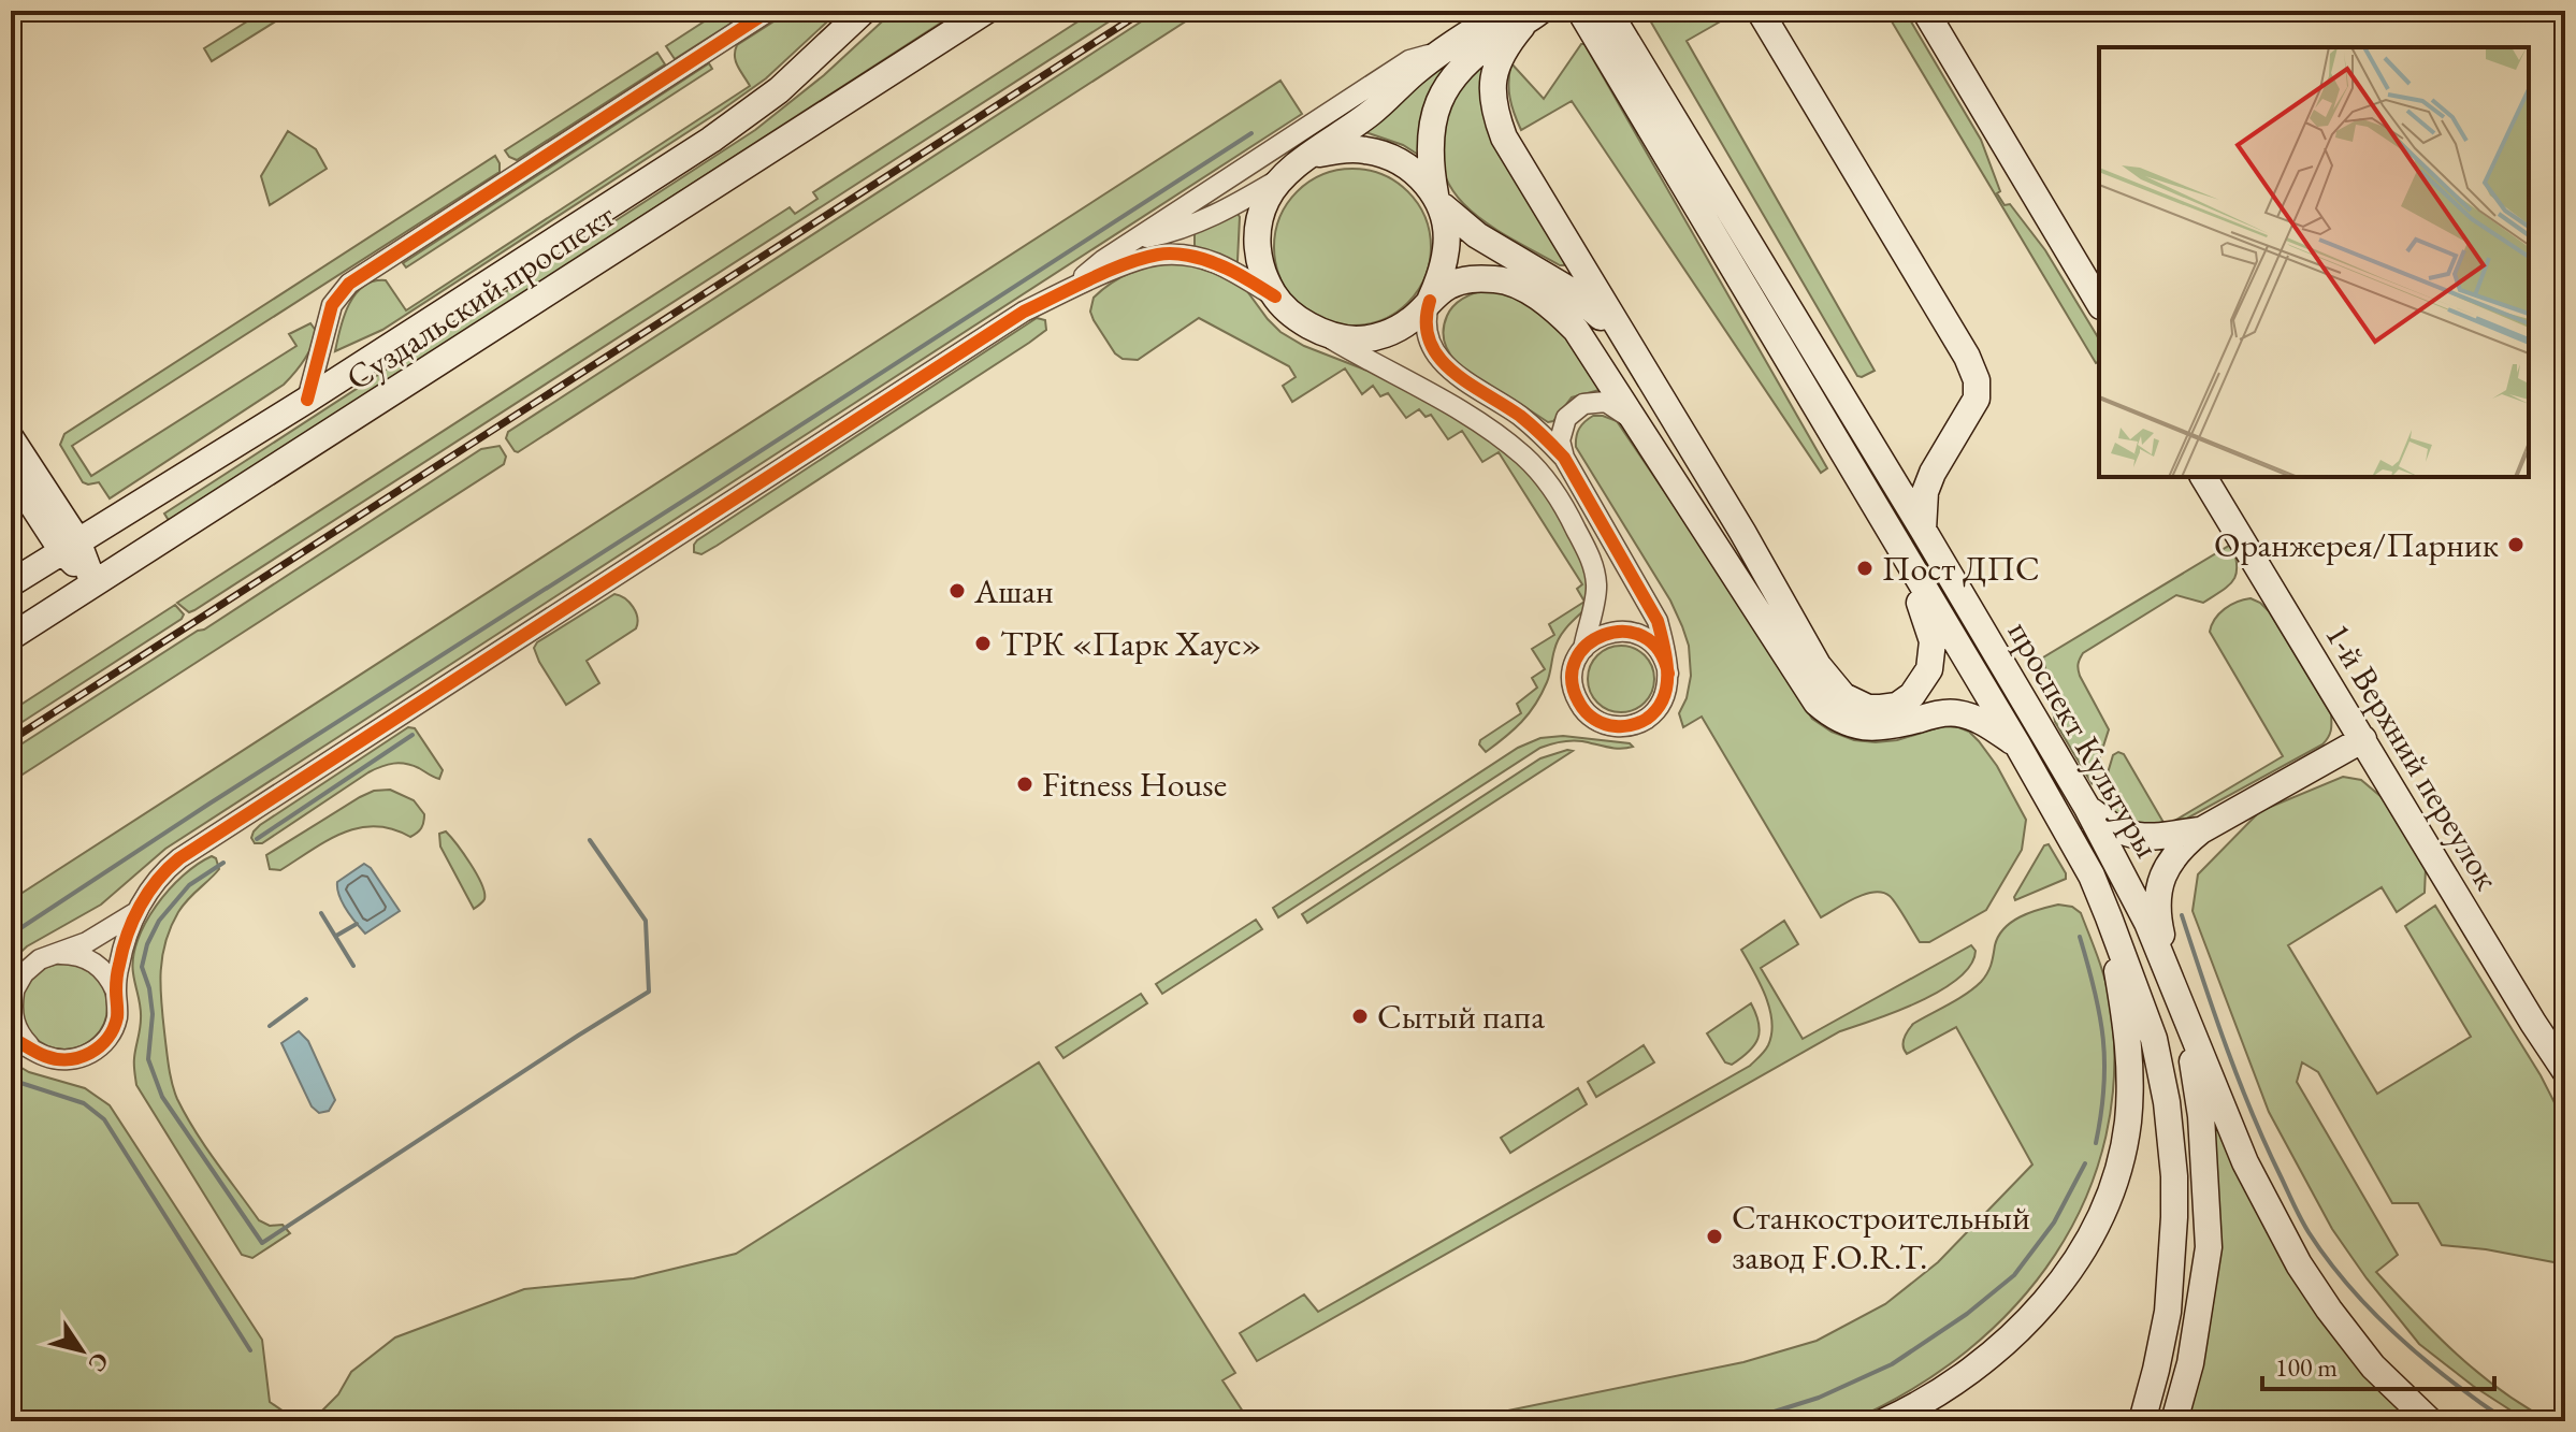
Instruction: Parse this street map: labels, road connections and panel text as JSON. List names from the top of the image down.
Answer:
{
  "streets": {
    "main road": ["Суздальский проспект", "проспект Культуры", "1-й Верхний переулок"]
  },
  "places": [
    "Оранжерея/Парник",
    "Пост ДПС",
    "Ашан",
    "ТРК «Парк Хаус»",
    "Fitness House",
    "Сытый папа",
    "Станкостроительный завод F.O.R.T."
  ],
  "scale_bar": "100 m",
  "north": "bottom right"
}
